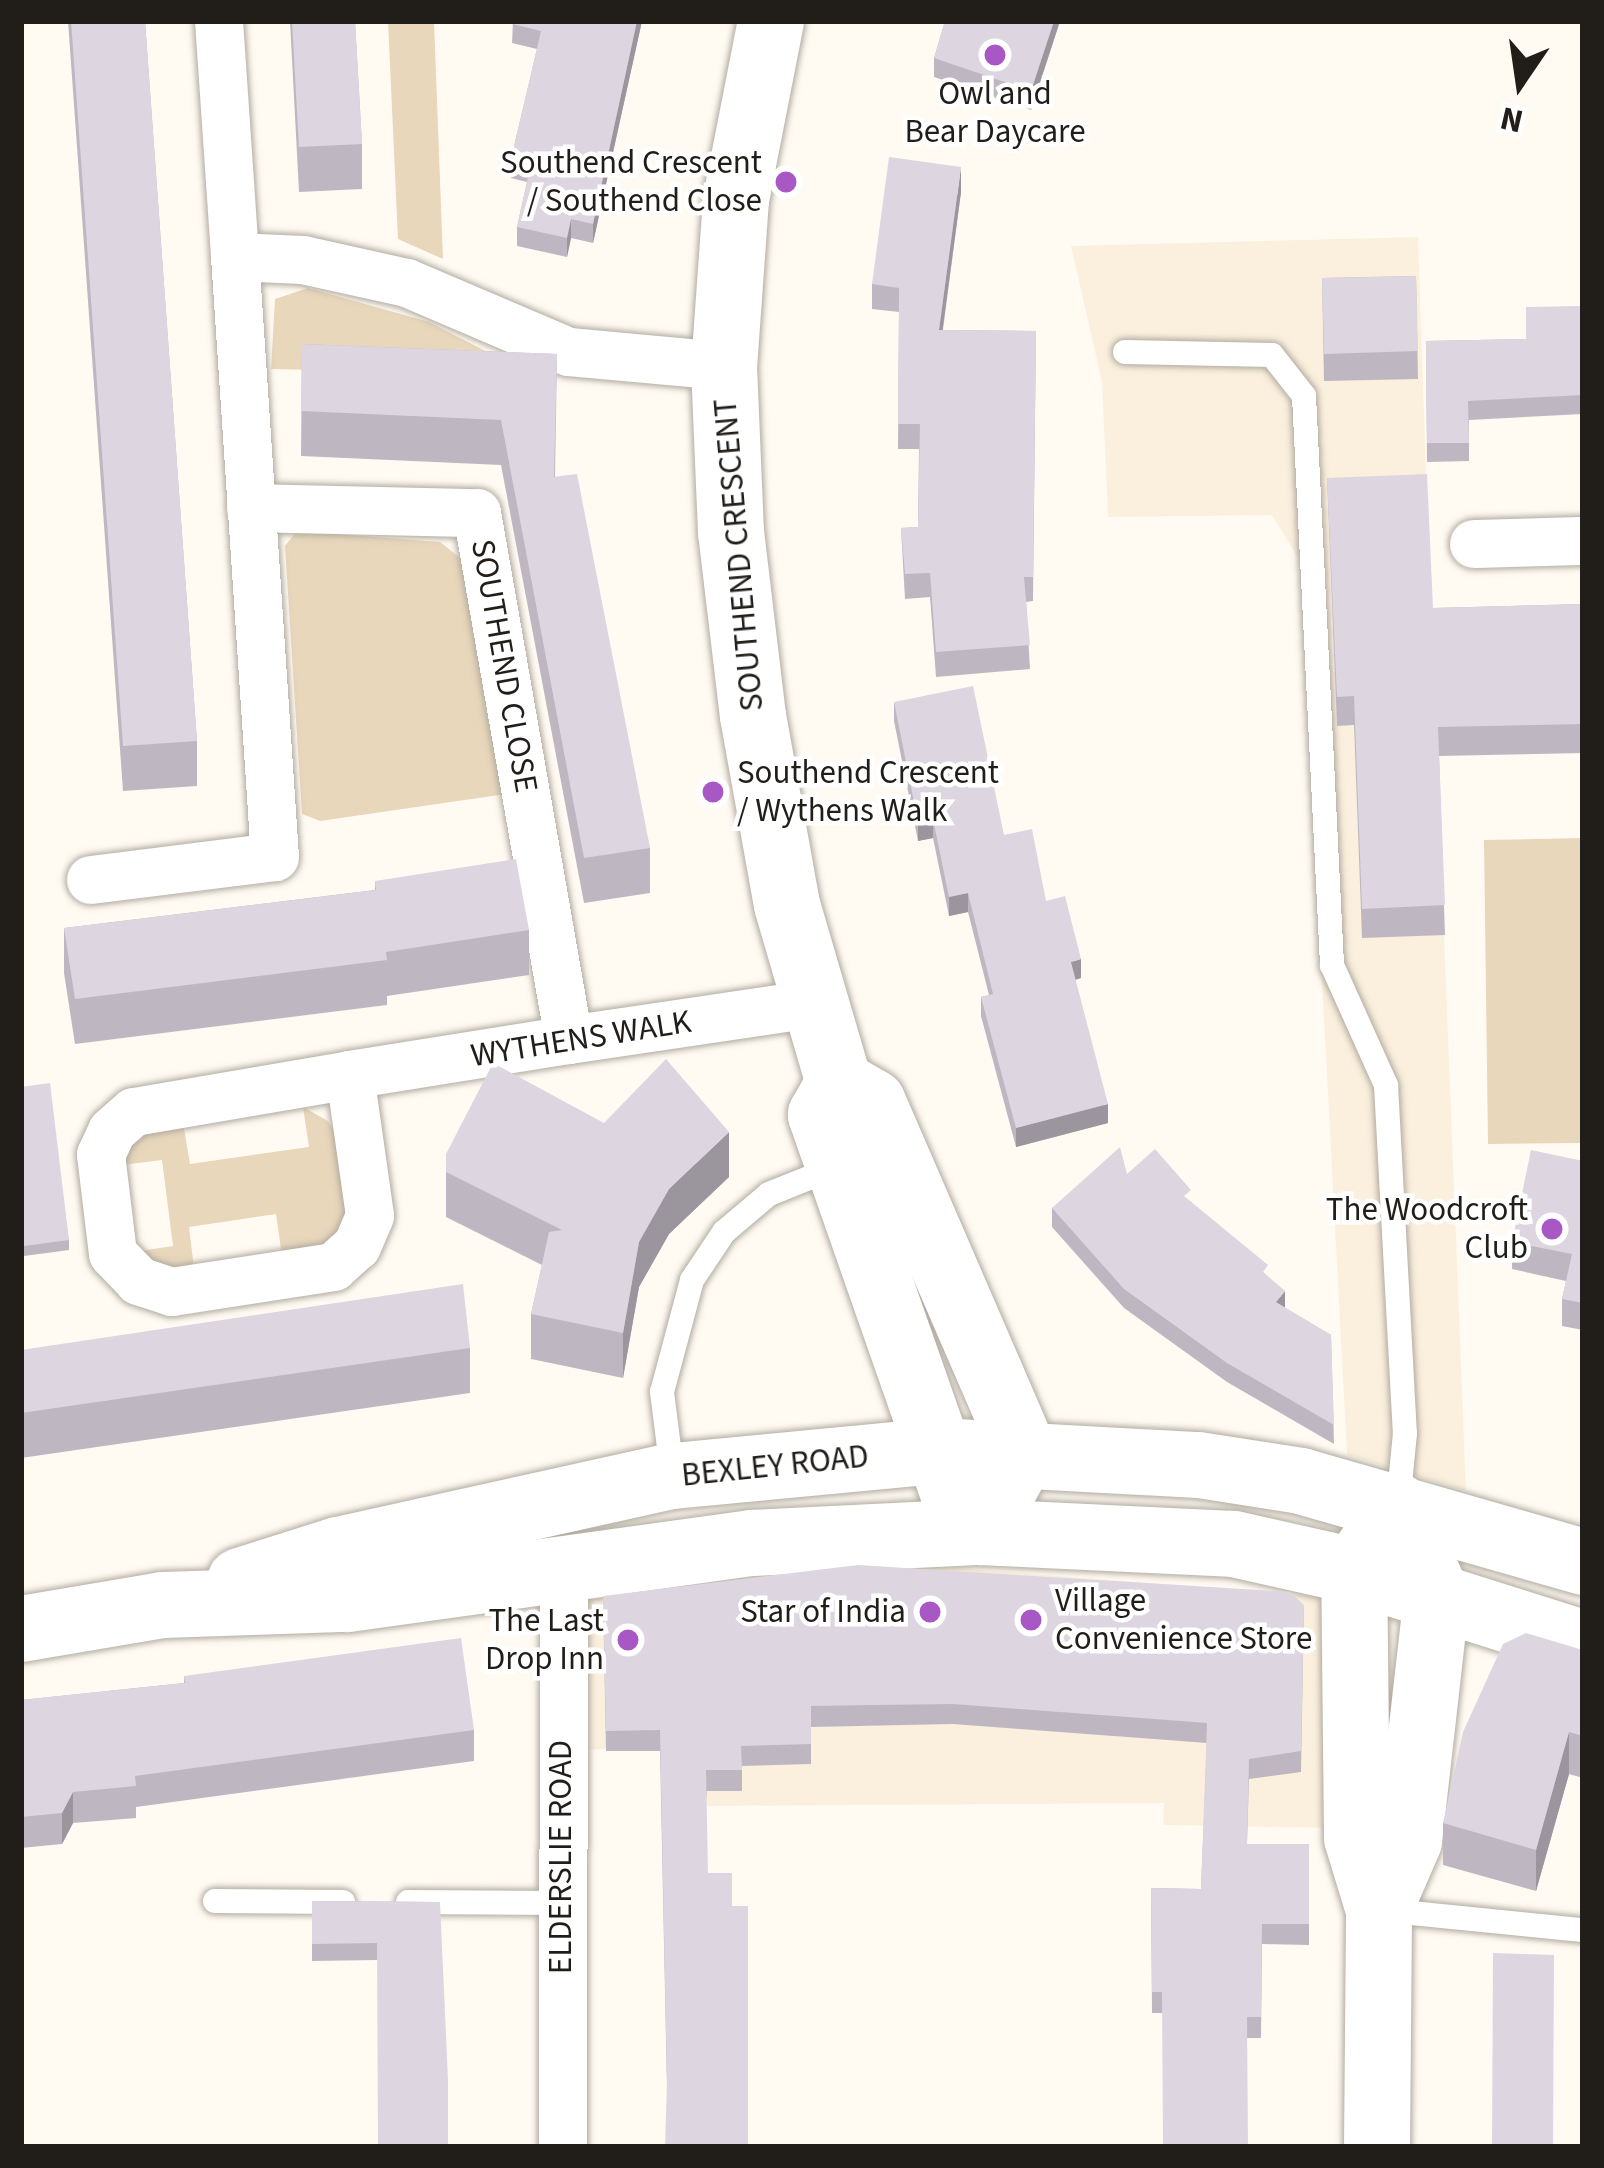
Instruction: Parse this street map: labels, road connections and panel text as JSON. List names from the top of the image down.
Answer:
{
  "streets": {
    "street": [
      "SOUTHEND CRESCENT",
      "SOUTHEND CLOSE",
      "WYTHENS WALK",
      "BEXLEY ROAD",
      "ELDERSLIE ROAD"
    ]
  },
  "crossings": [
    ["SOUTHEND CRESCENT", "WYTHENS WALK"],
    ["SOUTHEND CRESCENT", "BEXLEY ROAD"],
    ["SOUTHEND CLOSE", "WYTHENS WALK"],
    ["BEXLEY ROAD", "ELDERSLIE ROAD"]
  ],
  "places": [
    "Owl and Bear Daycare",
    "Southend Crescent / Southend Close",
    "Southend Crescent / Wythens Walk",
    "The Woodcroft Club",
    "Star of India",
    "Village Convenience Store",
    "The Last Drop Inn"
  ],
  "north": "bottom"
}
